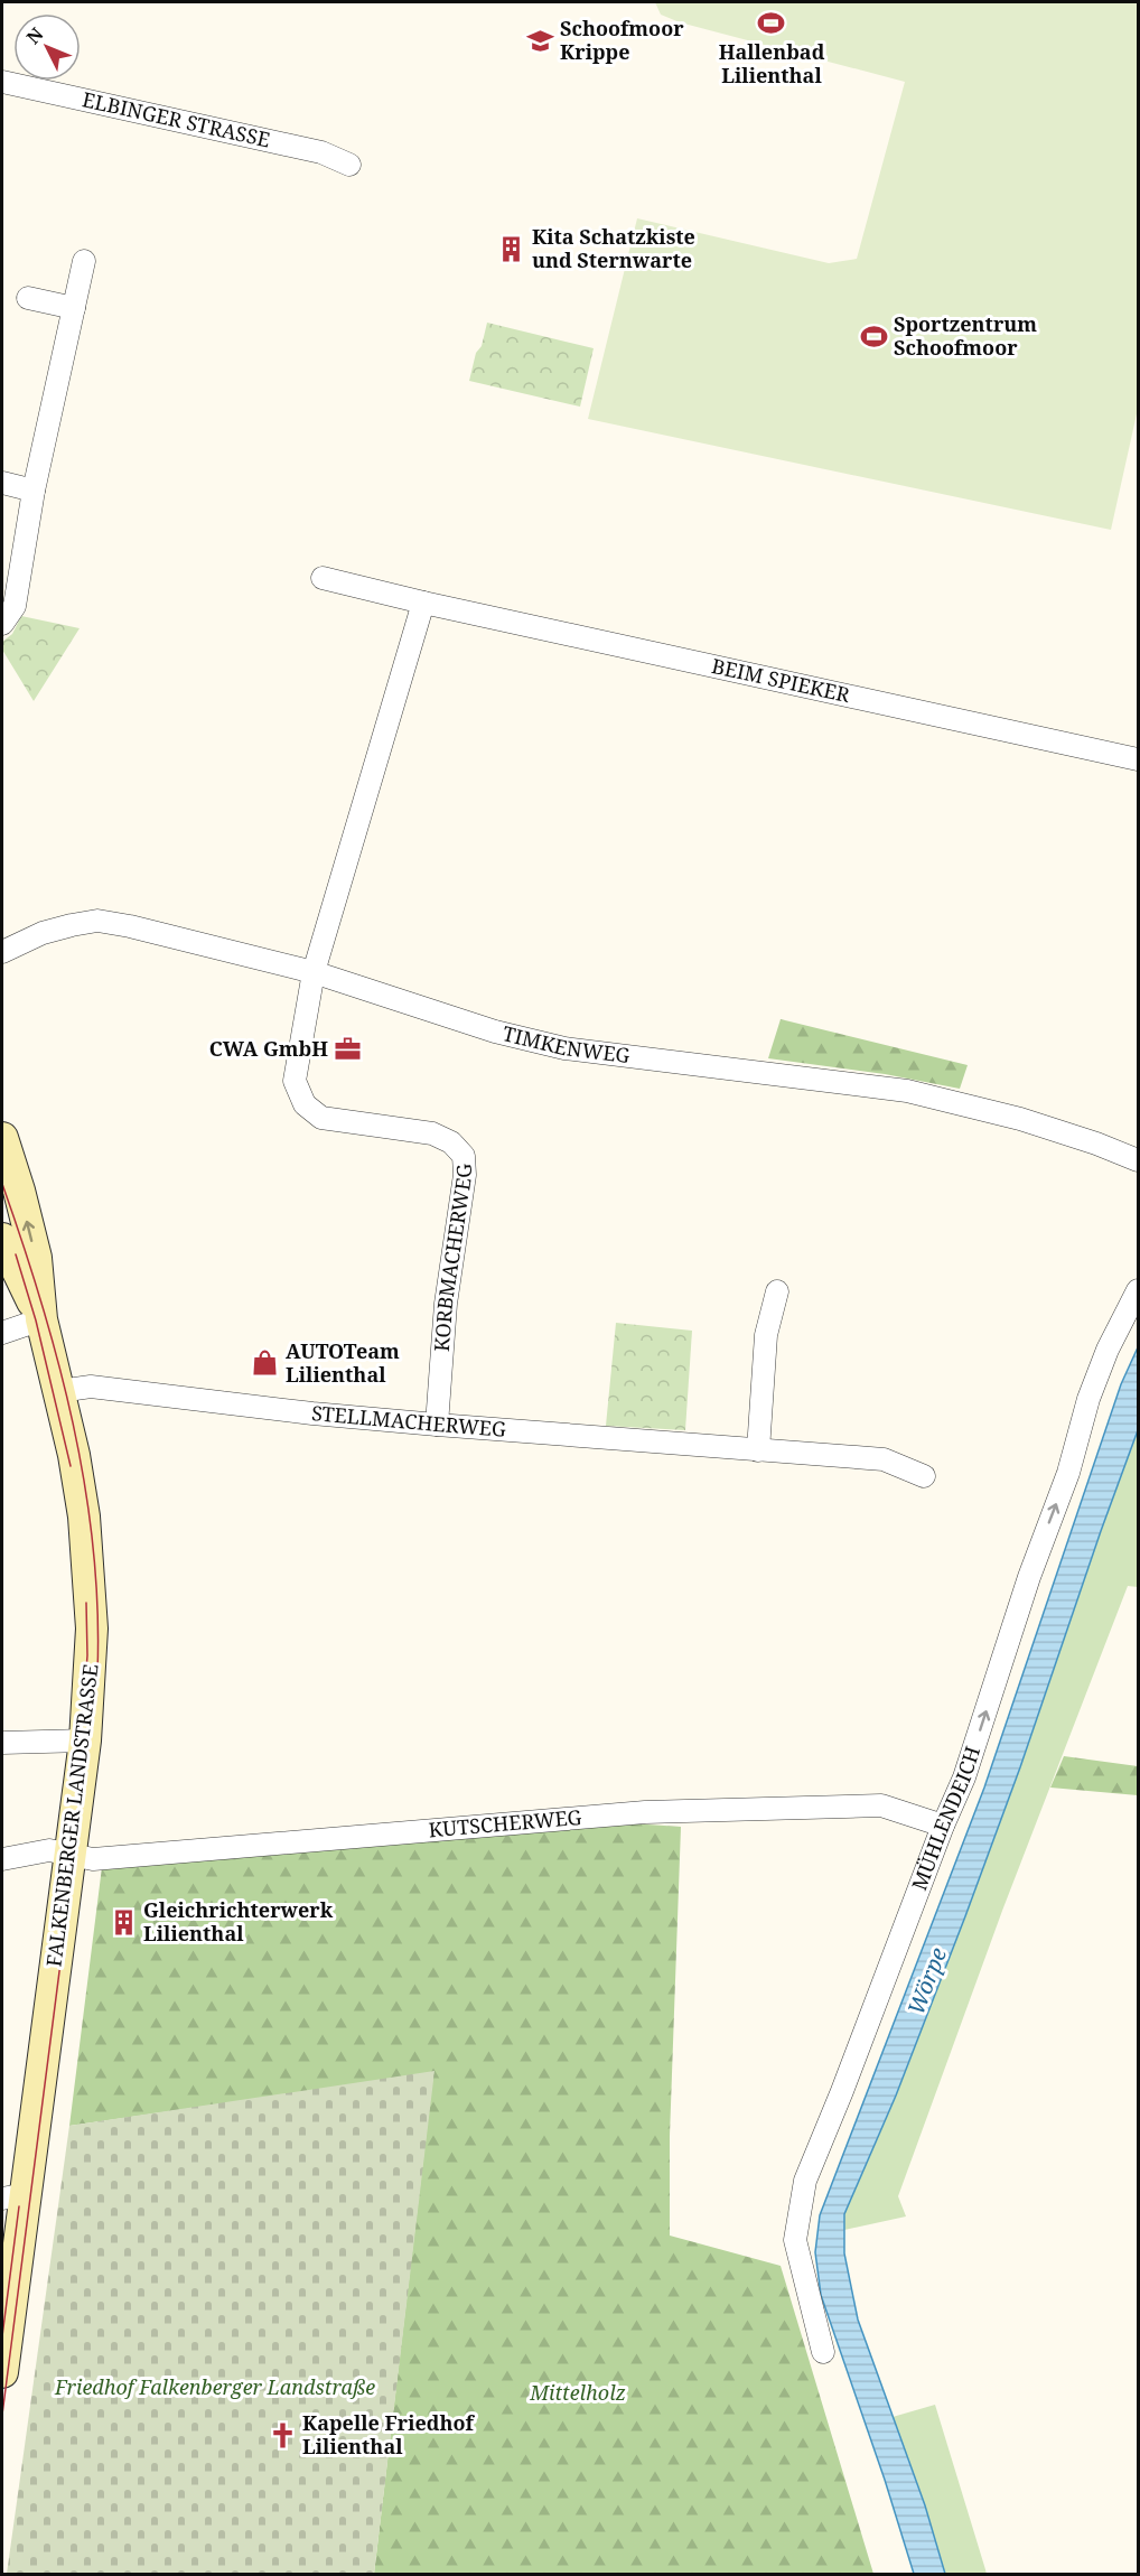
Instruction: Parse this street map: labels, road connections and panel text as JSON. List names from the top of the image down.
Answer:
{
  "streets": {
    "street": [
      "ELBINGER STRASSE",
      "BEIM SPIEKER",
      "TIMKENWEG",
      "KORBMACHERWEG",
      "STELLMACHERWEG",
      "FALKENBERGER LANDSTRASSE",
      "MÜHLENDEICH",
      "KUTSCHERWEG"
    ]
  },
  "crossings": [
    ["TIMKENWEG", "KORBMACHERWEG"],
    ["KORBMACHERWEG", "STELLMACHERWEG"],
    ["STELLMACHERWEG", "FALKENBERGER LANDSTRASSE"],
    ["FALKENBERGER LANDSTRASSE", "KUTSCHERWEG"],
    ["MÜHLENDEICH", "KUTSCHERWEG"]
  ],
  "one_way": ["MÜHLENDEICH"],
  "water": ["Wörpe"],
  "parks": ["Friedhof Falkenberger Landstraße", "Mittelholz"],
  "places": {
    "sports": ["Hallenbad Lilienthal", "Sportzentrum Schoofmoor"],
    "school or university": ["Schoofmoor Krippe"],
    "building": ["Kita Schatzkiste und Sternwarte", "Gleichrichterwerk Lilienthal"],
    "office": ["CWA GmbH"],
    "shop": ["AUTOTeam Lilienthal"],
    "church": ["Kapelle Friedhof Lilienthal"]
  },
  "north": "top left"
}
